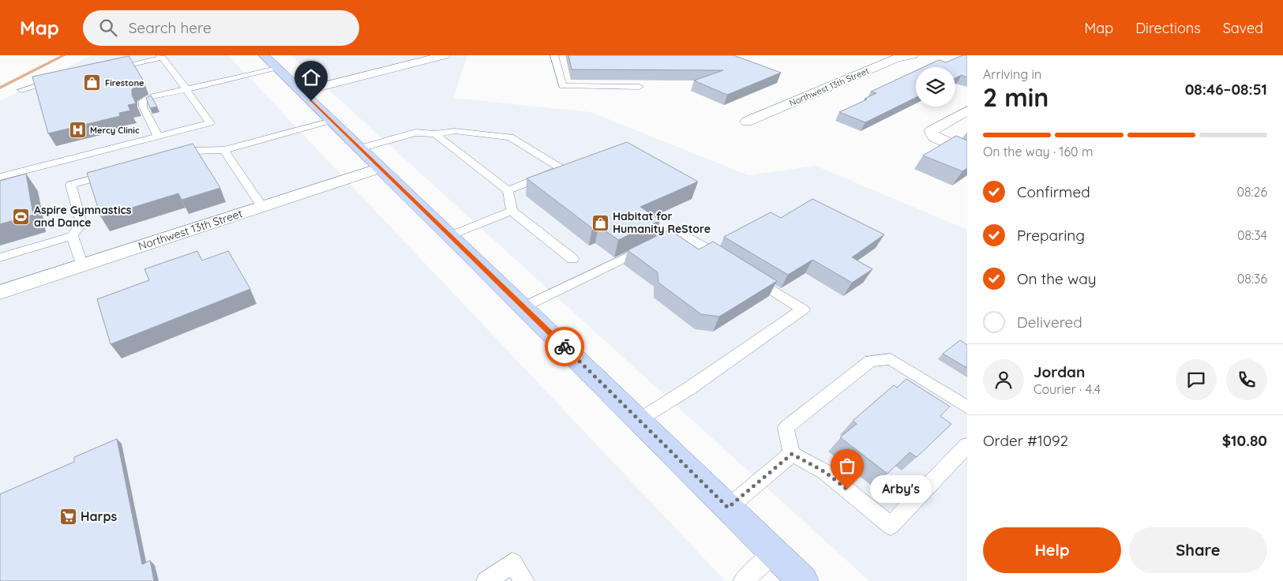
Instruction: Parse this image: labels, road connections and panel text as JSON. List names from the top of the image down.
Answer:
{
  "streets": {
    "street": ["Northwest 13th Street"]
  },
  "places": {
    "shop": ["Firestone", "Habitat for Humanity ReStore"],
    "hospital": ["Mercy Clinic"],
    "sports": ["Aspire Gymnastics and Dance"],
    "other": ["Arby's"],
    "supermarket": ["Harps"]
  },
  "page": {
    "header": "Map",
    "search": "Search here",
    "nav": ["Map", "Directions", "Saved"],
    "heading": ["2 min", "Arriving in", "08:46–08:51"],
    "panel": [
      "Jordan",
      "Courier · 4.4",
      "Order #1092",
      "$10.80"
    ],
    "bar": "On the way · 160 m",
    "list": [
      ["Confirmed", "08:26"],
      ["Preparing", "08:34"],
      ["On the way", "08:36"],
      "Delivered"
    ],
    "bubble": "Arby's",
    "buttons": ["Help", "Share"]
  }
}
